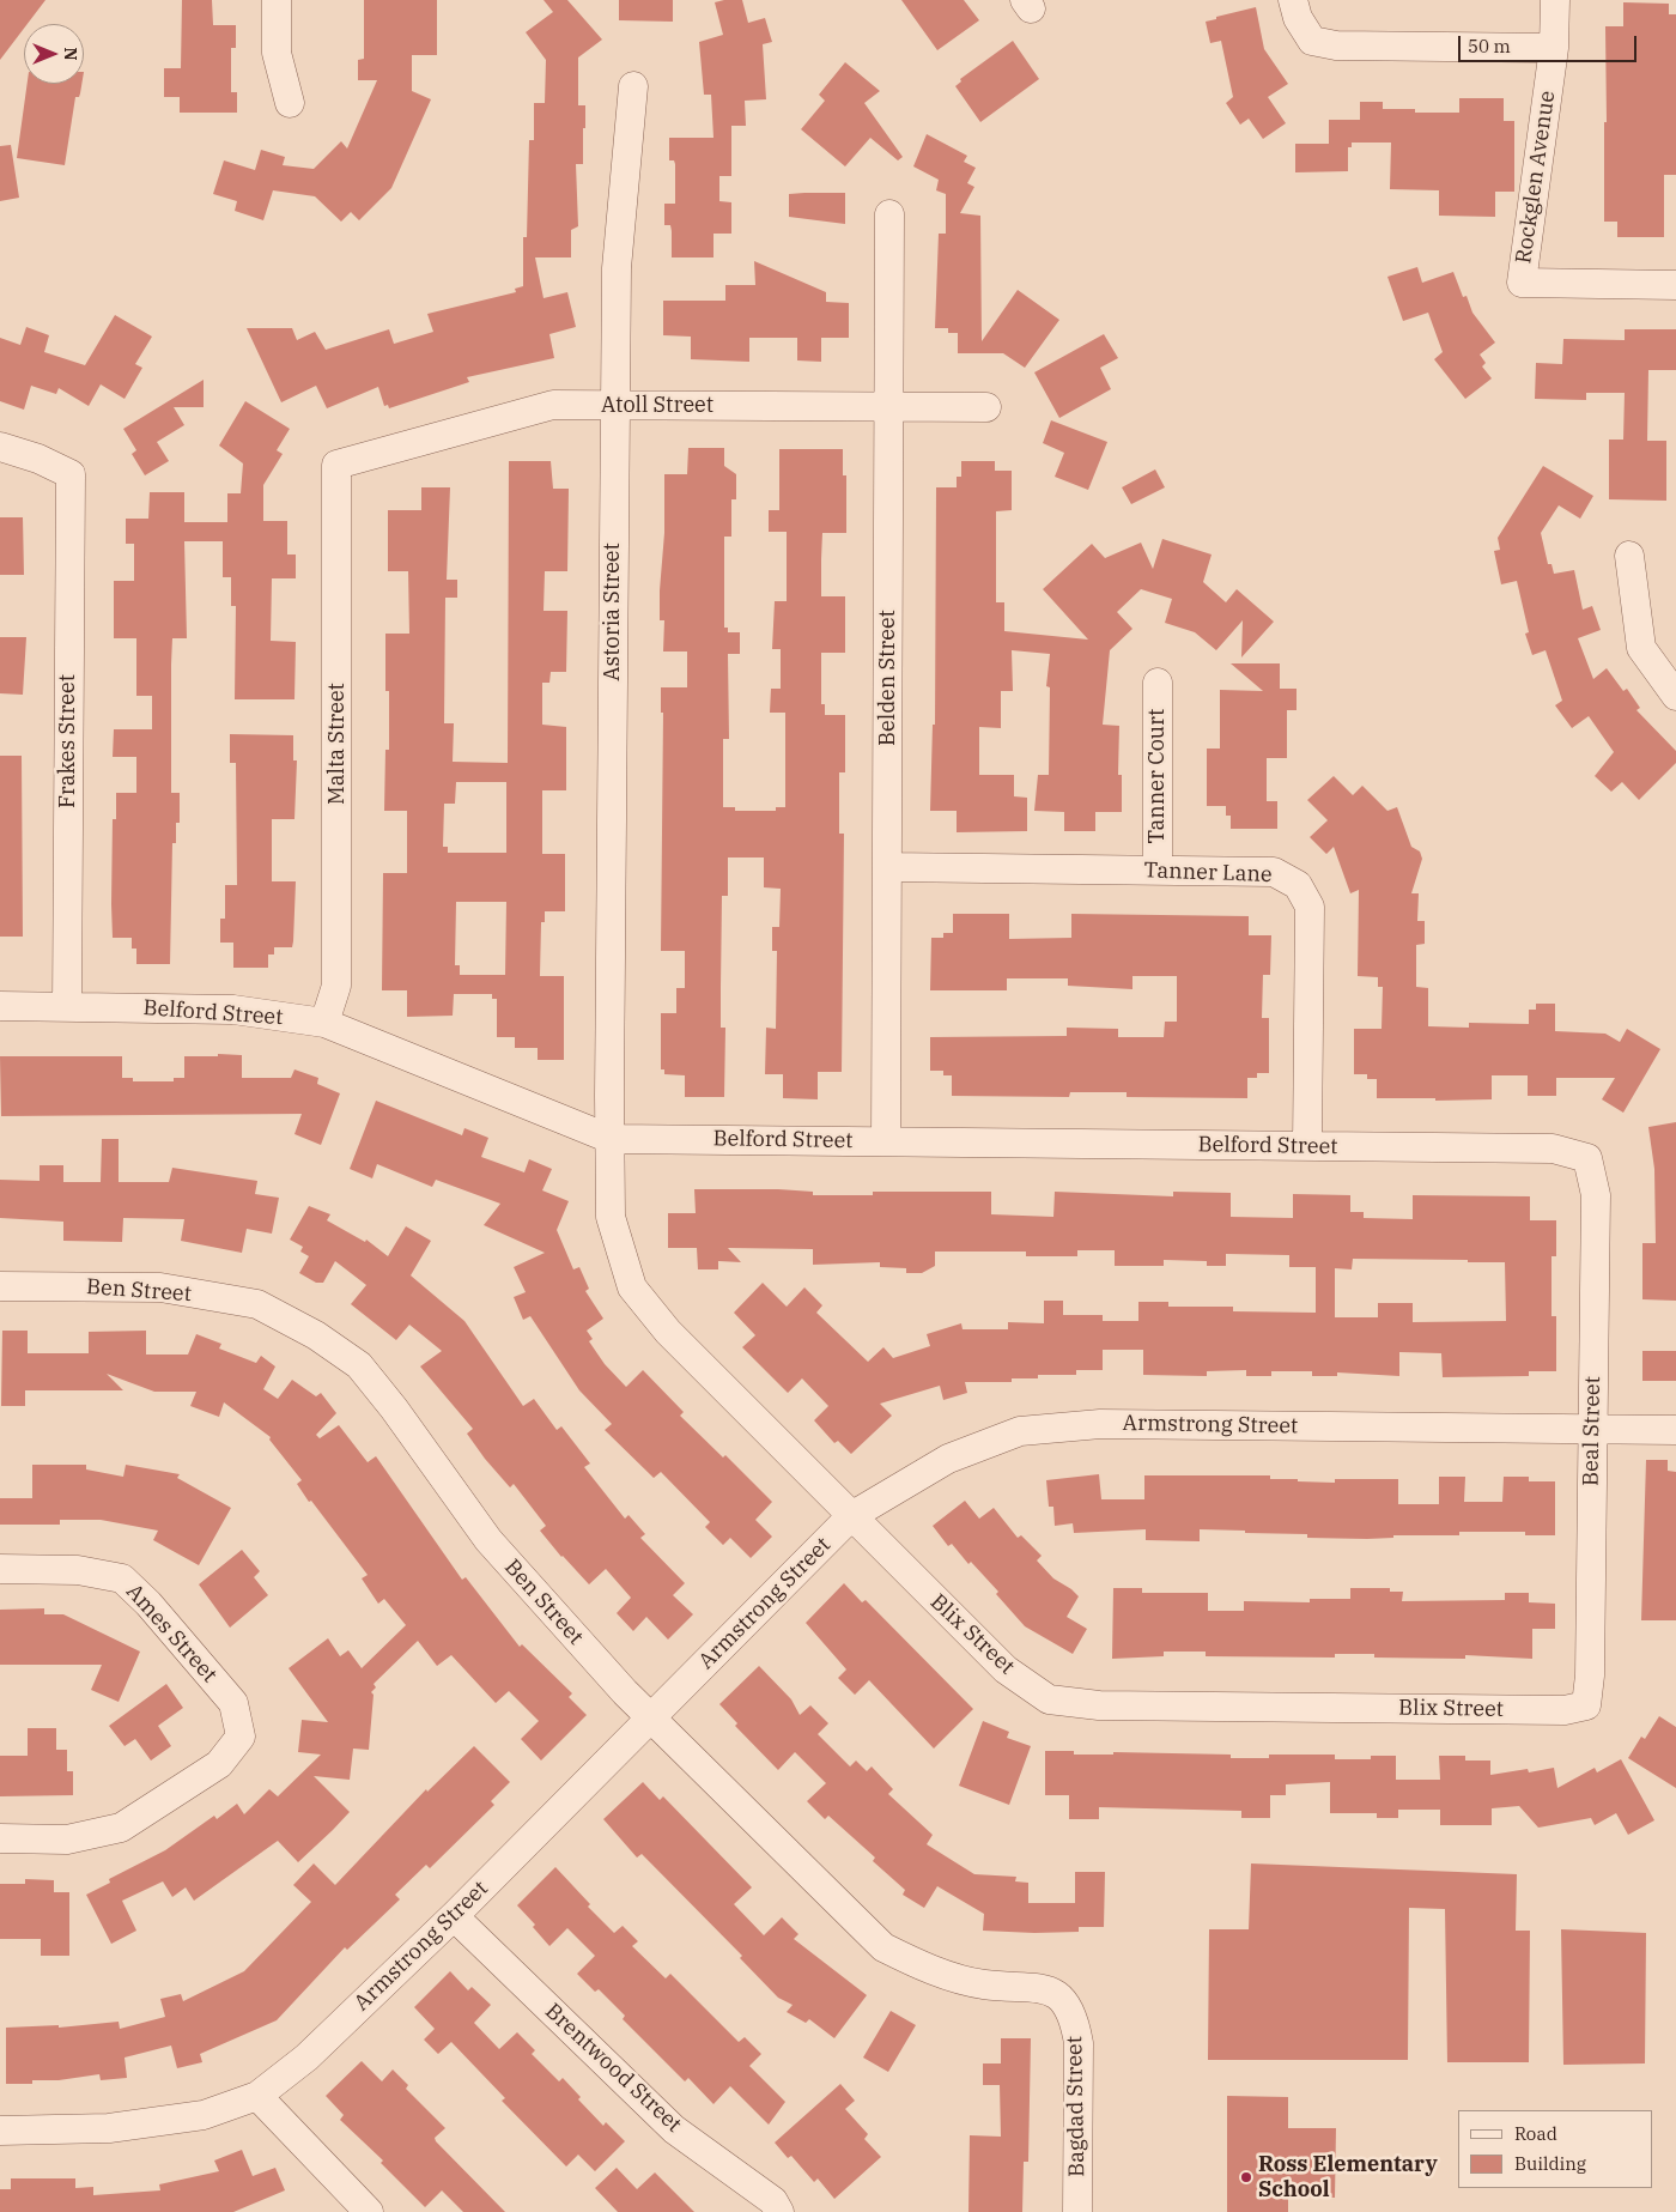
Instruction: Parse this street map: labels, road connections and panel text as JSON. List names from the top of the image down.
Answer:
{
  "streets": {
    "street": [
      "Rockglen Avenue",
      "Atoll Street",
      "Astoria Street",
      "Belden Street",
      "Frakes Street",
      "Malta Street",
      "Tanner Court",
      "Tanner Lane",
      "Belford Street",
      "Ben Street",
      "Armstrong Street",
      "Beal Street",
      "Ames Street",
      "Blix Street",
      "Brentwood Street",
      "Bagdad Street"
    ]
  },
  "crossings": [
    ["Atoll Street", "Astoria Street"],
    ["Atoll Street", "Belden Street"],
    ["Atoll Street", "Malta Street"],
    ["Astoria Street", "Belford Street"],
    ["Astoria Street", "Blix Street"],
    ["Belden Street", "Tanner Lane"],
    ["Belden Street", "Belford Street"],
    ["Frakes Street", "Belford Street"],
    ["Malta Street", "Belford Street"],
    ["Tanner Court", "Tanner Lane"],
    ["Tanner Lane", "Belford Street"],
    ["Belford Street", "Beal Street"],
    ["Belford Street", "Blix Street"],
    ["Ben Street", "Armstrong Street"],
    ["Ben Street", "Bagdad Street"],
    ["Armstrong Street", "Beal Street"],
    ["Armstrong Street", "Blix Street"],
    ["Armstrong Street", "Brentwood Street"],
    ["Beal Street", "Blix Street"]
  ],
  "places": ["Ross Elementary School"],
  "legend": ["Road", "Building"],
  "scale_bar": "50 m",
  "north": "right"
}
